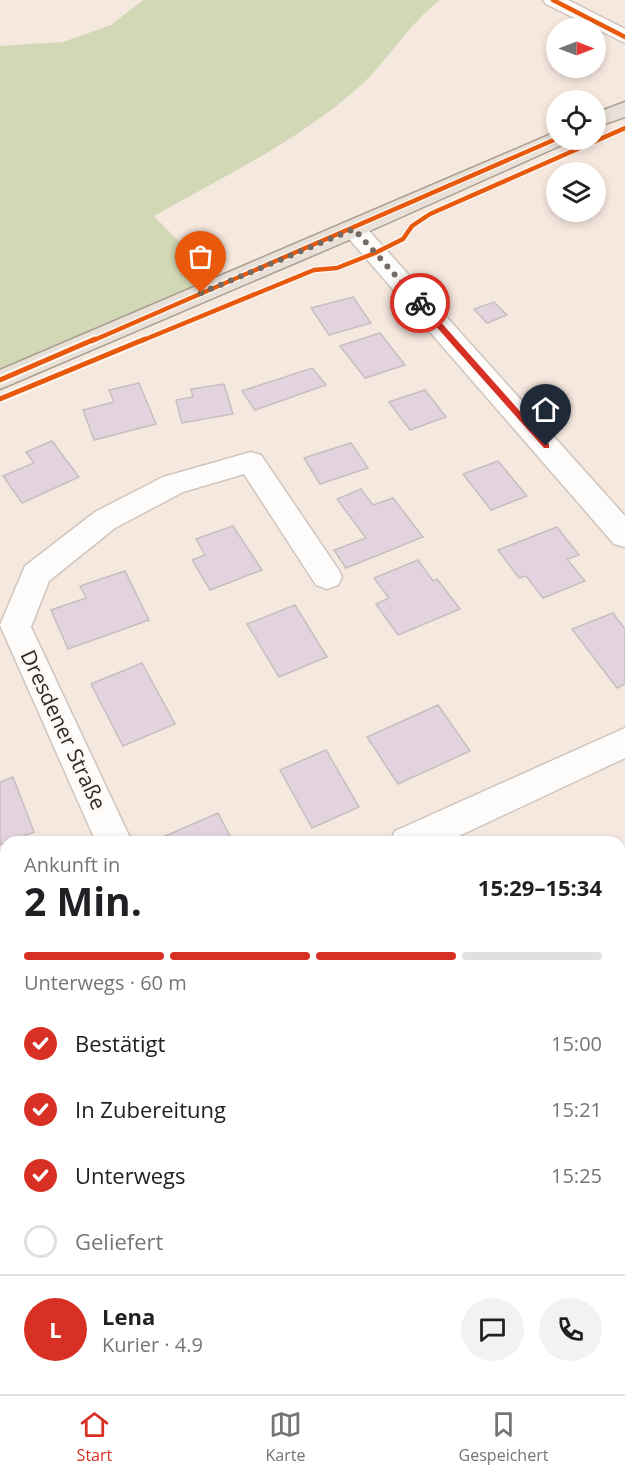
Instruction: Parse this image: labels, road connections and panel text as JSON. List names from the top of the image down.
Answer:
{
  "streets": {
    "street": ["Dresdener Straße"]
  },
  "north": "right",
  "page": {
    "heading": ["2 Min.", "Ankunft in", "15:29–15:34"],
    "panel": ["Lena", "Kurier · 4.9"],
    "bar": "Unterwegs · 60 m",
    "list": [
      ["Bestätigt", "15:00"],
      ["In Zubereitung", "15:21"],
      ["Unterwegs", "15:25"],
      "Geliefert"
    ],
    "round": "L",
    "tabs": ["Start", "Karte", "Gespeichert"]
  }
}
